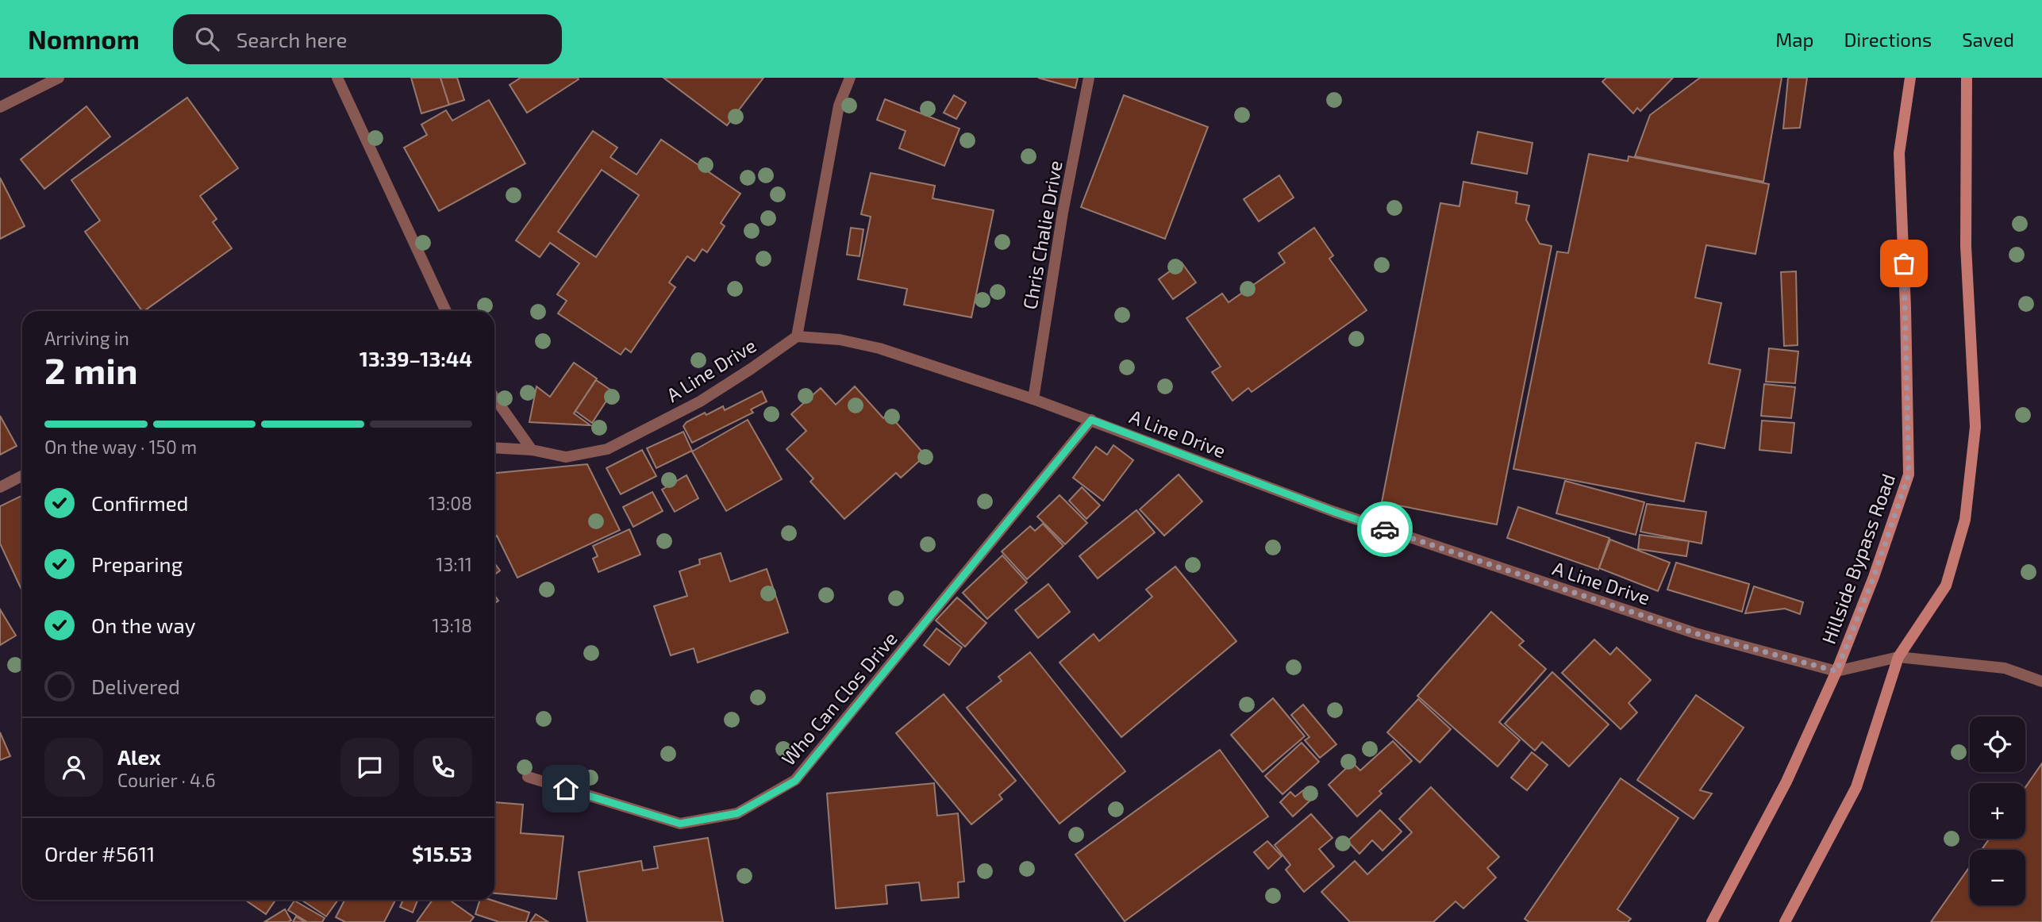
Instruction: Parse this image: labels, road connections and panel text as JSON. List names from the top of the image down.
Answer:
{
  "streets": {
    "main road": ["Hillside Bypass Road"],
    "street": ["Chris Chalie Drive", "A Line Drive", "Who Can Clos Drive"]
  },
  "crossings": [
    ["Chris Chalie Drive", "A Line Drive"],
    ["A Line Drive", "Hillside Bypass Road"],
    ["A Line Drive", "Who Can Clos Drive"]
  ],
  "page": {
    "header": "Nomnom",
    "search": "Search here",
    "nav": ["Map", "Directions", "Saved"],
    "heading": ["2 min", "Arriving in", "13:39–13:44"],
    "panel": [
      "Alex",
      "Courier · 4.6",
      "Order #5611",
      "$15.53"
    ],
    "bar": "On the way · 150 m",
    "list": [
      ["Confirmed", "13:08"],
      ["Preparing", "13:11"],
      ["On the way", "13:18"],
      "Delivered"
    ],
    "map_buttons": ["+", "−"]
  }
}
